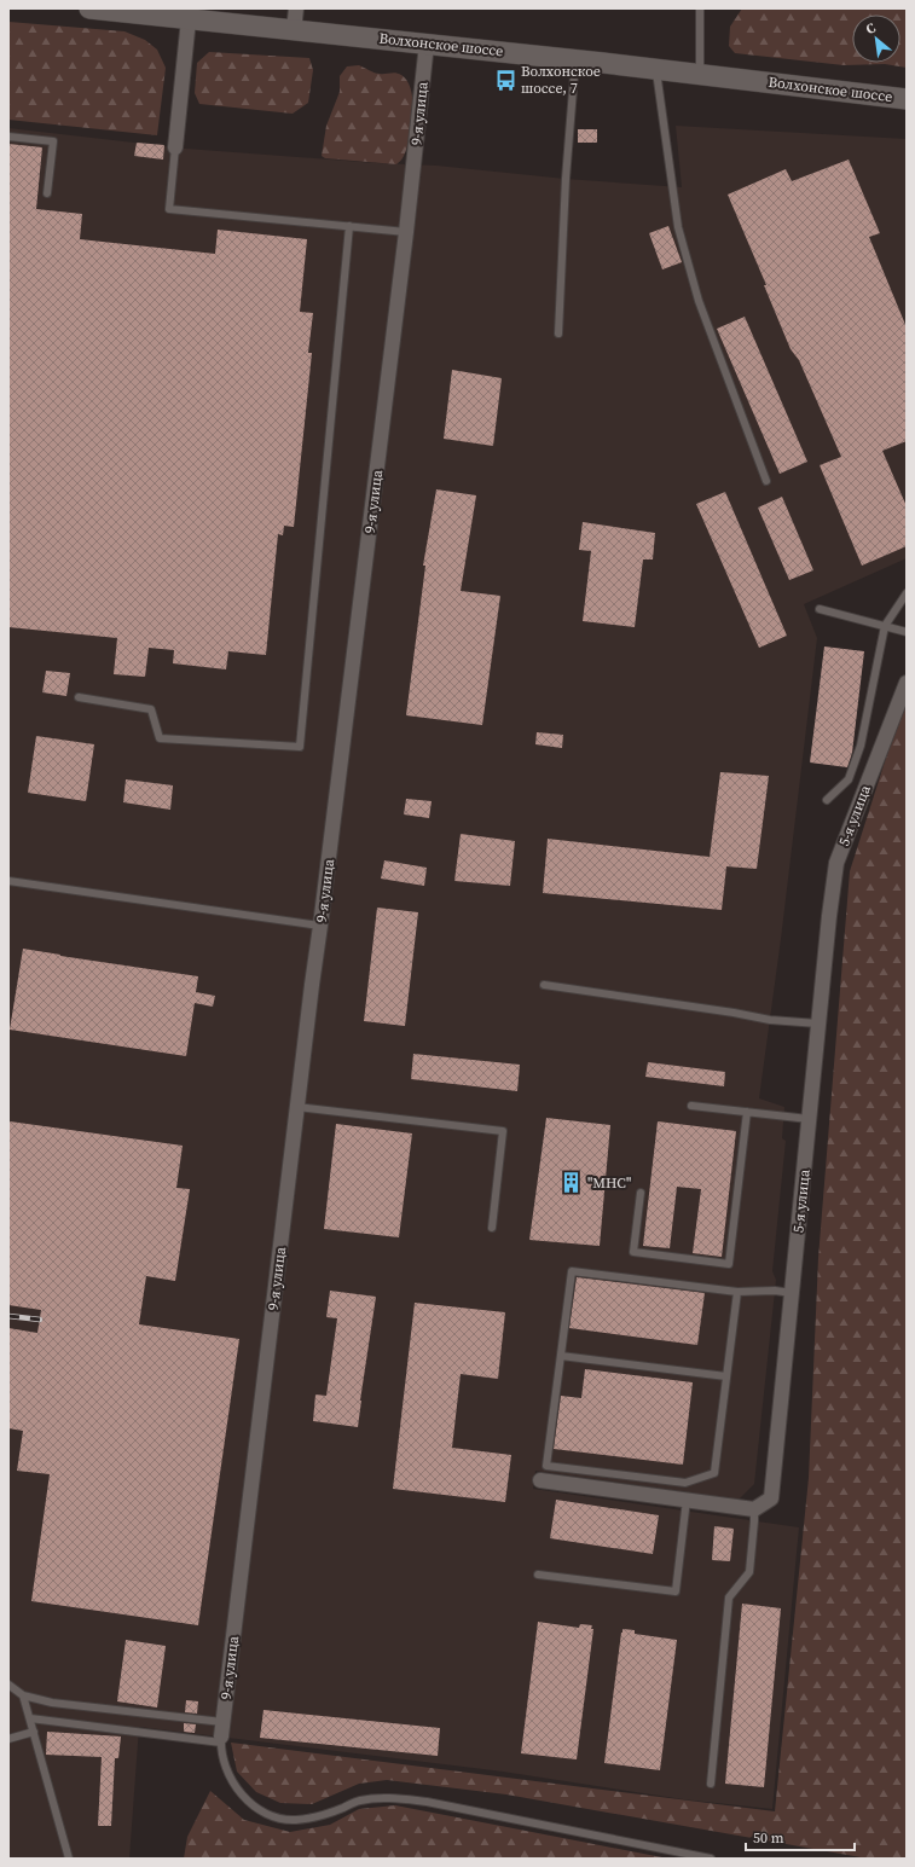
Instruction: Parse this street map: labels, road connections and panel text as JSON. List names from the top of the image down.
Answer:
{
  "streets": {
    "main road": ["Волхонское шоссе"],
    "street": ["9-я улица", "5-я улица"]
  },
  "crossings": [
    ["Волхонское шоссе", "9-я улица"]
  ],
  "places": {
    "bus stop": ["Волхонское шоссе, 7"],
    "building": ["\"МНС\""]
  },
  "scale_bar": "50 m",
  "north": "top left"
}
